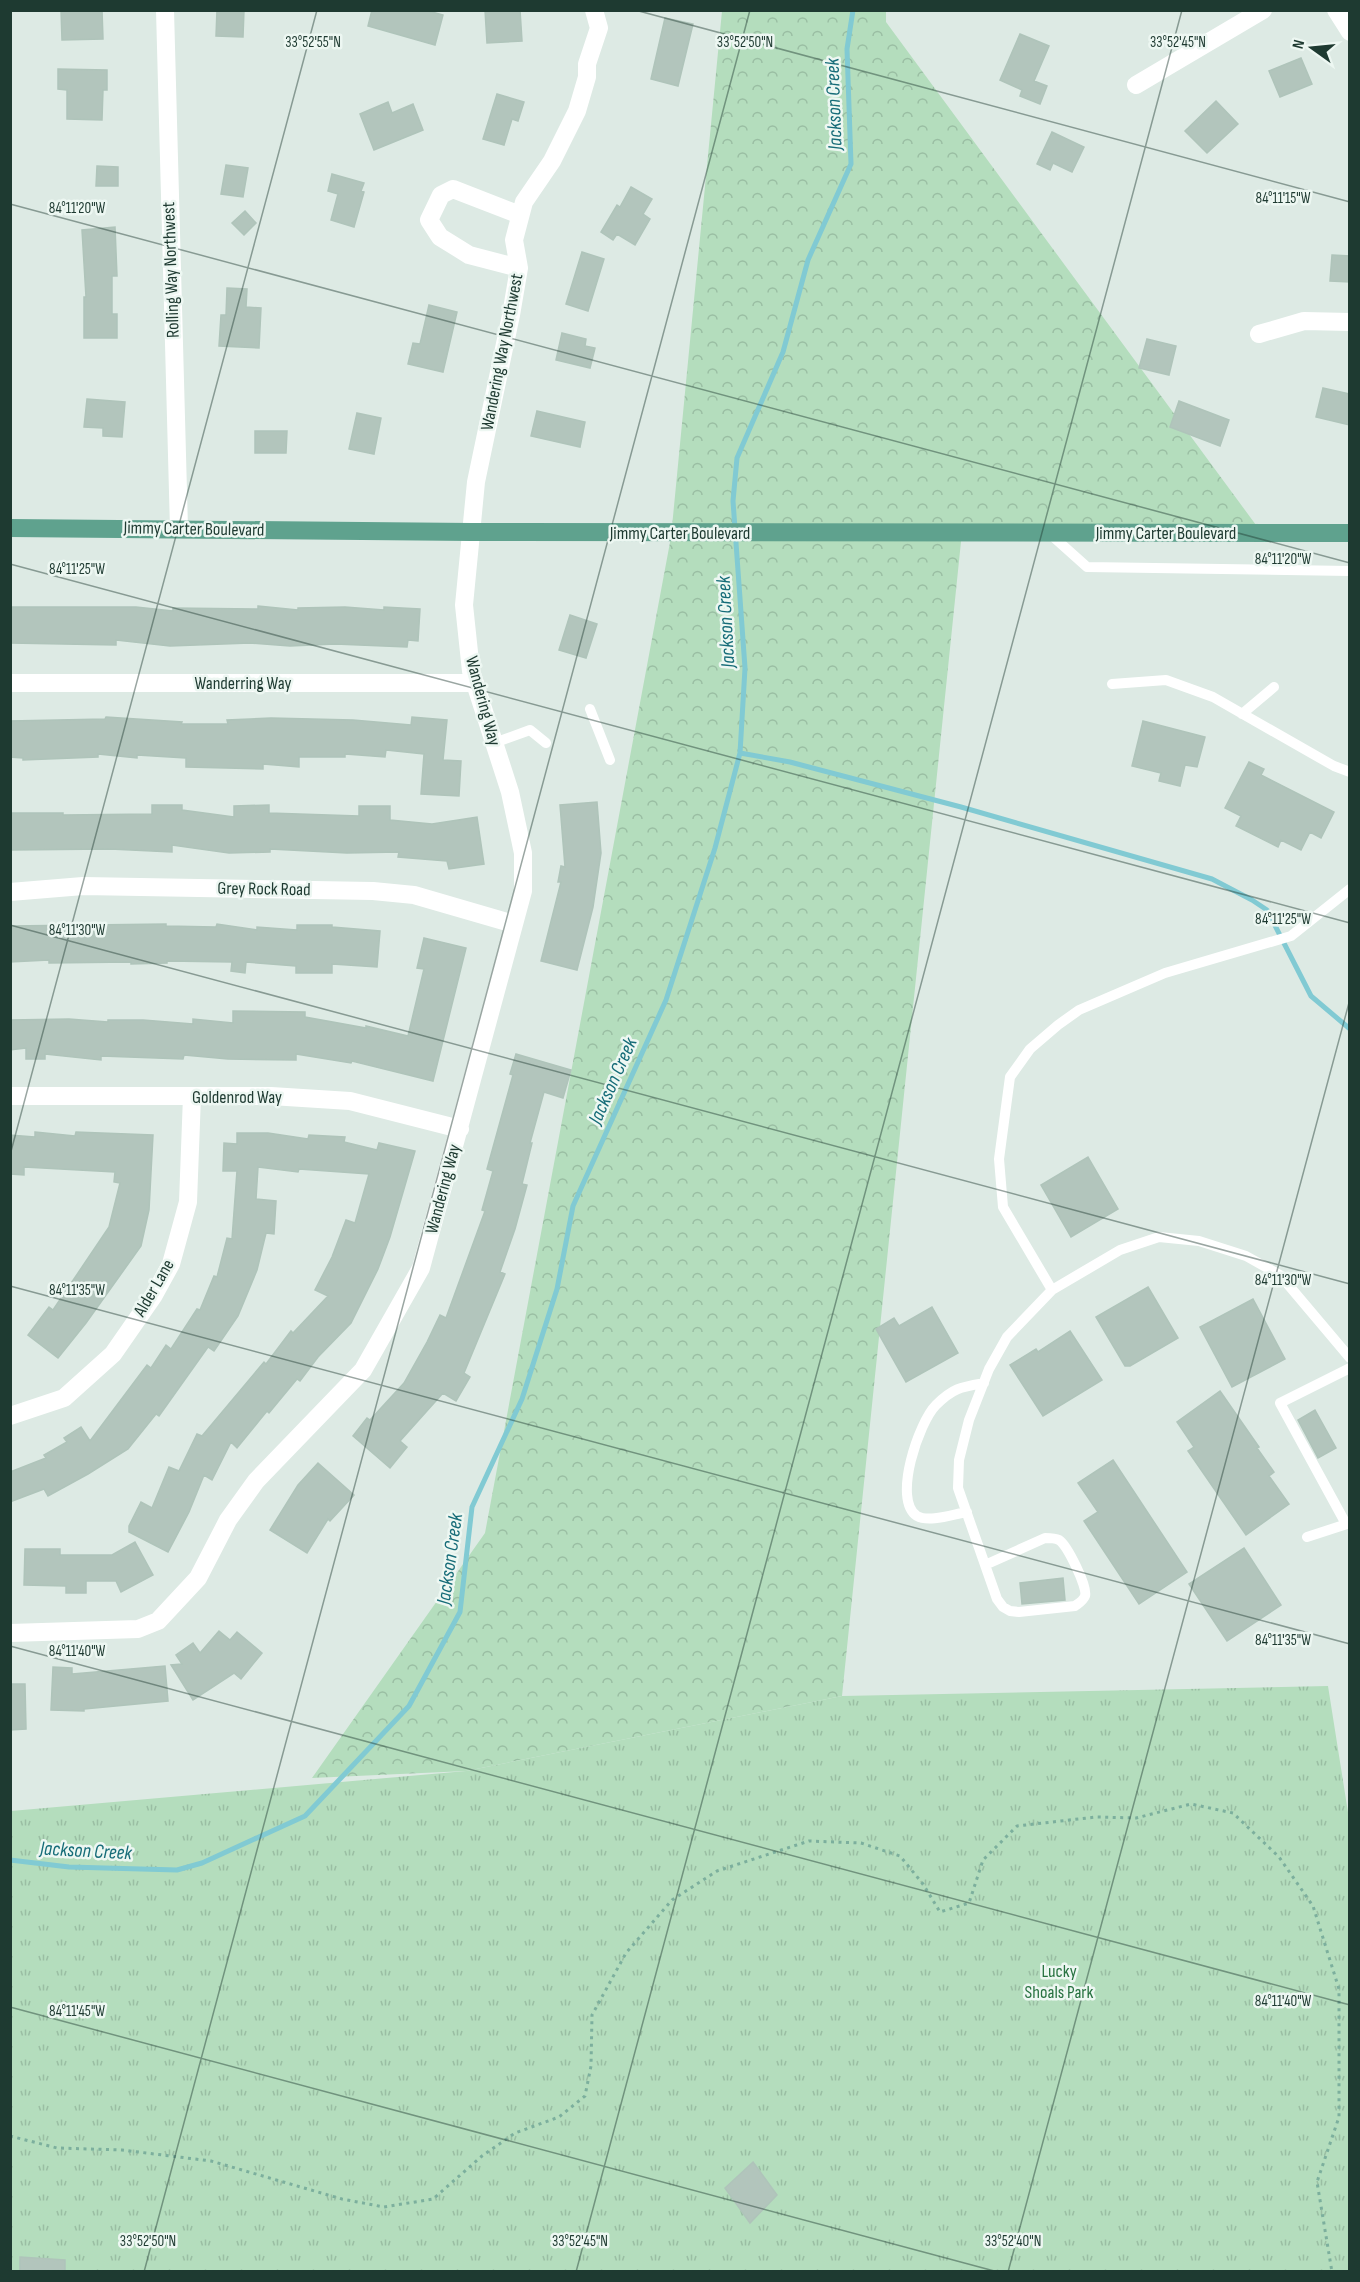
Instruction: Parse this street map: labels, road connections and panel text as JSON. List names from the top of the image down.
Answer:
{
  "streets": {
    "main road": ["Jimmy Carter Boulevard"],
    "street": [
      "Rolling Way Northwest",
      "Wandering Way Northwest",
      "Wanderring Way",
      "Wandering Way",
      "Grey Rock Road",
      "Goldenrod Way",
      "Alder Lane"
    ]
  },
  "crossings": [
    ["Rolling Way Northwest", "Jimmy Carter Boulevard"],
    ["Wandering Way Northwest", "Jimmy Carter Boulevard"],
    ["Wandering Way Northwest", "Wandering Way"],
    ["Jimmy Carter Boulevard", "Wandering Way"],
    ["Wanderring Way", "Wandering Way"],
    ["Wandering Way", "Grey Rock Road"],
    ["Wandering Way", "Goldenrod Way"],
    ["Goldenrod Way", "Alder Lane"]
  ],
  "water": ["Jackson Creek"],
  "parks": ["Lucky Shoals Park"],
  "north": "left",
  "coordinates": [
    "33°52'55\"N",
    "33°52'50\"N",
    "33°52'45\"N",
    "84°11'15\"W",
    "84°11'20\"W",
    "84°11'25\"W",
    "84°11'30\"W",
    "84°11'35\"W",
    "84°11'40\"W",
    "84°11'45\"W",
    "33°52'40\"N"
  ]
}
